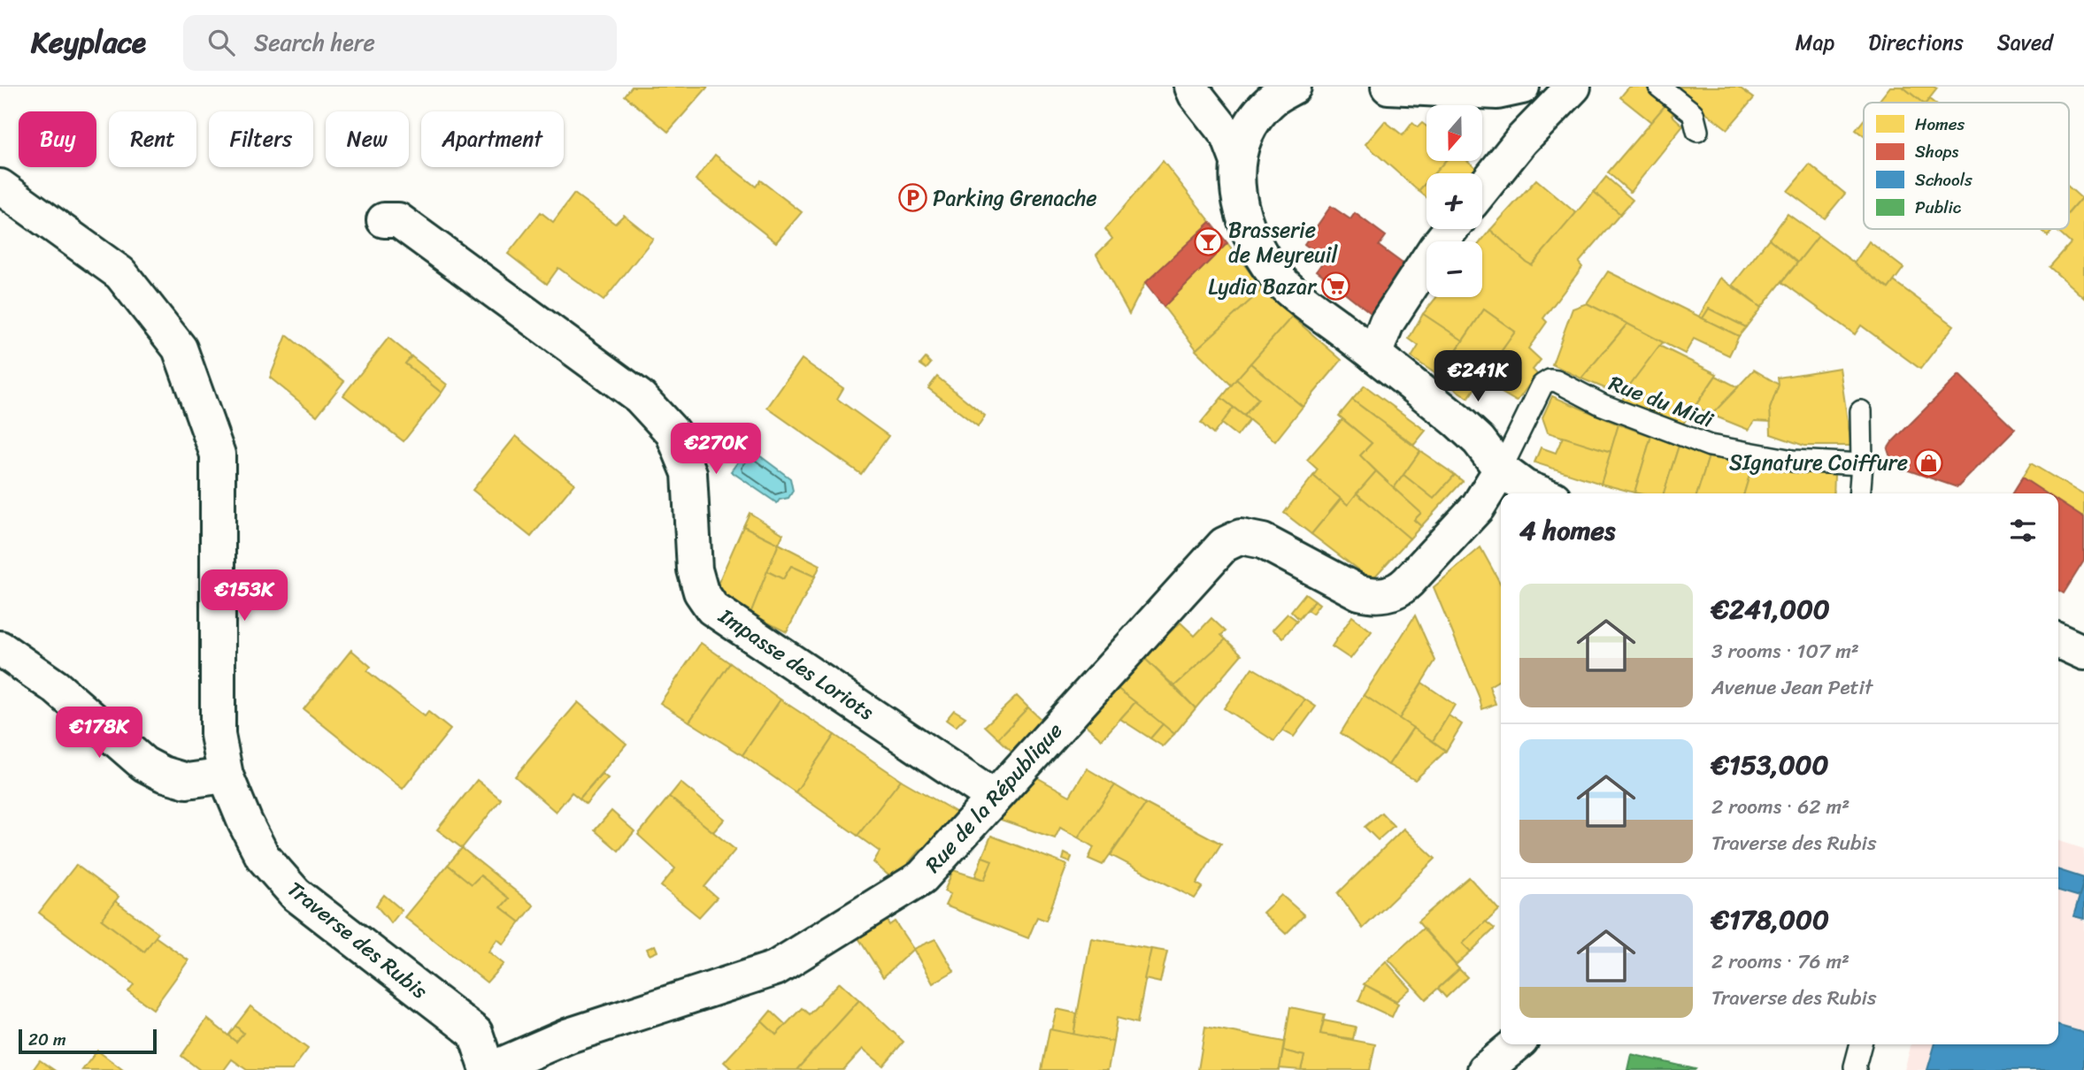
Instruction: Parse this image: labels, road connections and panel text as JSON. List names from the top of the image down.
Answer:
{
  "streets": {
    "street": ["Impasse des Loriots", "Rue de la République", "Traverse des Rubis"],
    "lane": ["Rue du Midi"]
  },
  "crossings": [
    ["Rue du Midi", "Rue de la République"],
    ["Impasse des Loriots", "Rue de la République"],
    ["Rue de la République", "Traverse des Rubis"]
  ],
  "places": {
    "parking": ["Parking Grenache"],
    "bar": ["Brasserie de Meyreuil"],
    "supermarket": ["Lydia Bazar"],
    "shop": ["SIgnature Coiffure"]
  },
  "legend": [
    "Homes",
    "Shops",
    "Schools",
    "Public"
  ],
  "scale_bar": "20 m",
  "north": "bottom",
  "page": {
    "header": "Keyplace",
    "search": "Search here",
    "nav": ["Map", "Directions", "Saved"],
    "map_buttons": ["+", "−"],
    "chip": [
      "Buy",
      "Rent",
      "Filters",
      "New",
      "Apartment"
    ],
    "price": [
      "€241K",
      "€270K",
      "€153K",
      "€178K"
    ],
    "heading": "4 homes",
    "list": [
      {
        "name": "€241,000",
        "note": "3 rooms · 107 m² · Avenue Jean Petit"
      },
      {
        "name": "€153,000",
        "note": "2 rooms · 62 m² · Traverse des Rubis"
      },
      {
        "name": "€178,000",
        "note": "2 rooms · 76 m² · Traverse des Rubis"
      }
    ],
    "scale": "20 m"
  }
}
